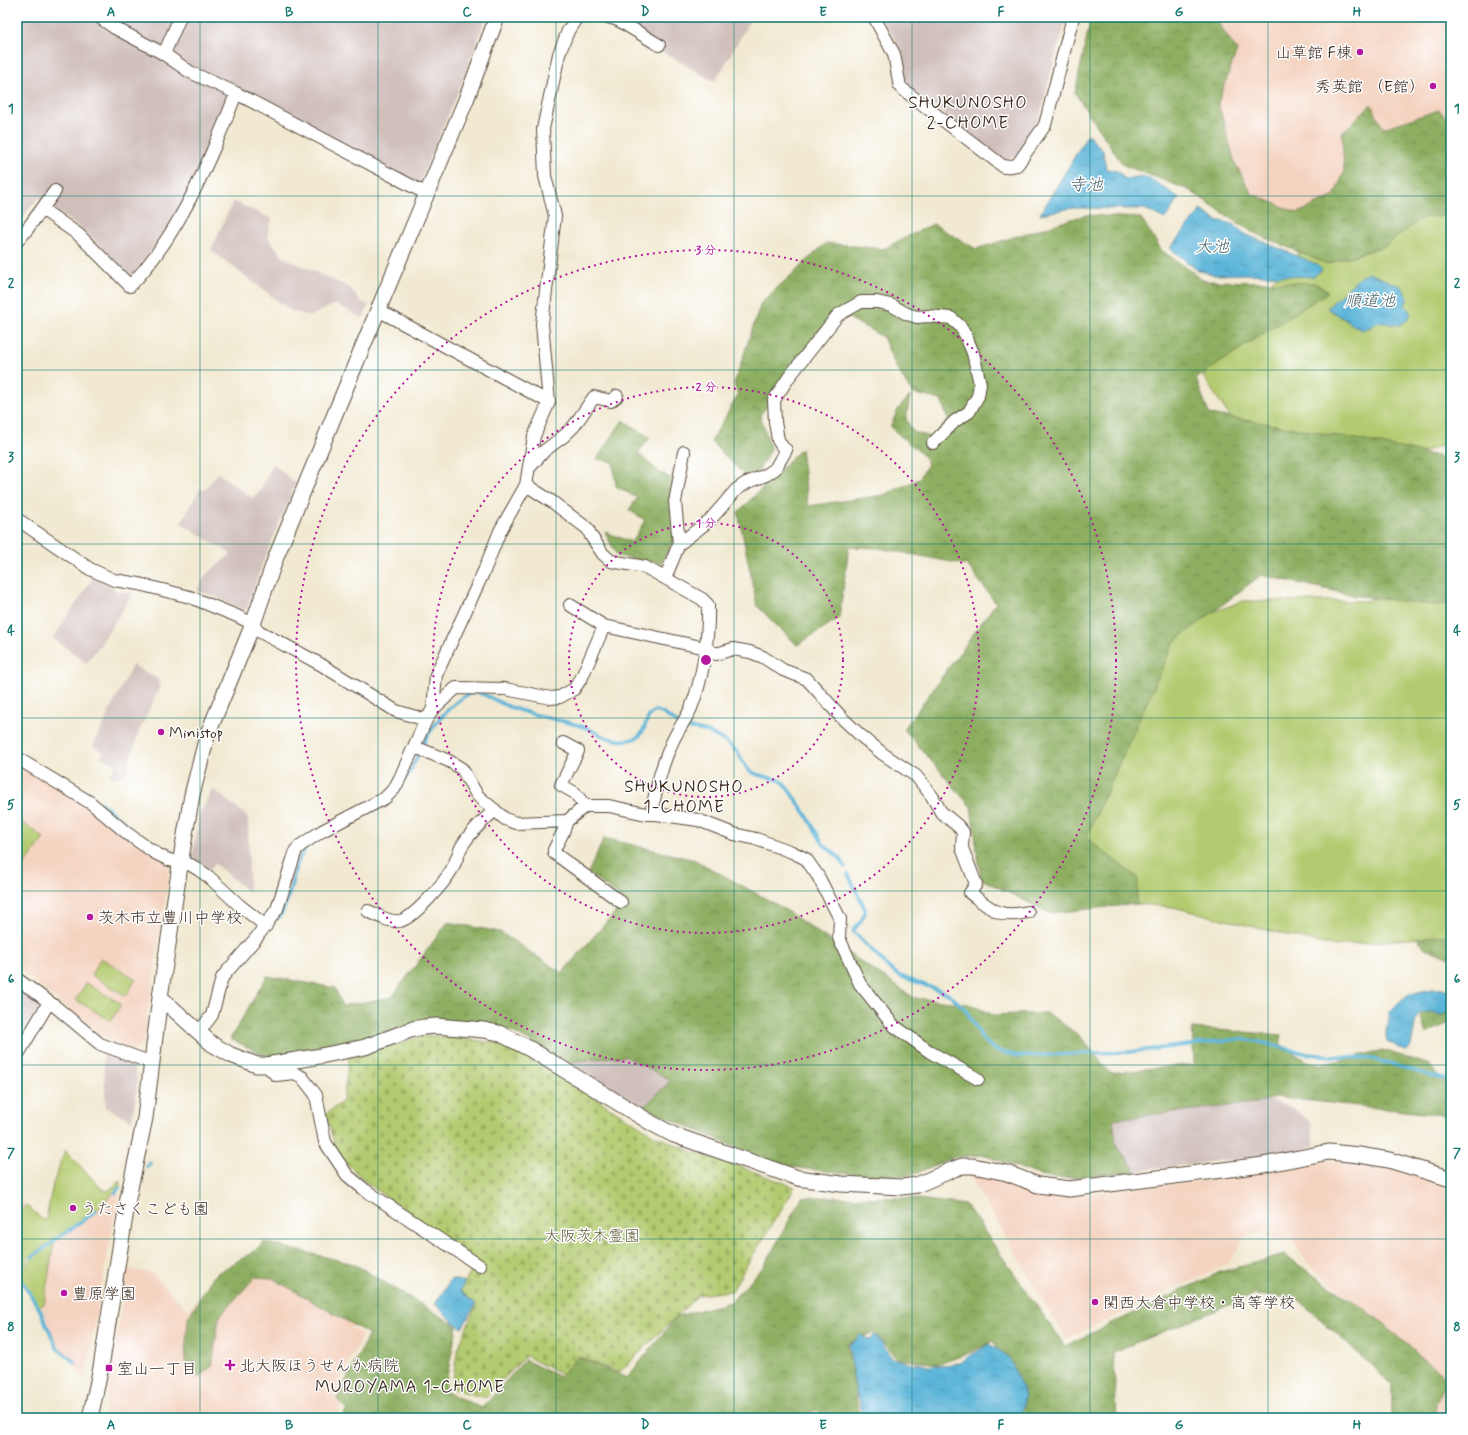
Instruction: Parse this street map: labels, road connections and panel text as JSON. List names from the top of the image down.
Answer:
{
  "districts": ["SHUKUNOSHO 2-CHOME", "SHUKUNOSHO 1-CHOME", "MUROYAMA 1-CHOME"],
  "water": ["寺池", "大池", "順道池"],
  "parks": ["大阪茨木霊園"],
  "places": {
    "other": [
      "山草館 F棟",
      "秀英館 （E館）",
      "Ministop",
      "茨木市立豊川中学校",
      "うたさくこども園",
      "豊原学園",
      "関西大倉中学校・高等学校"
    ],
    "health": ["北大阪ほうせんか病院"],
    "transit": ["室山一丁目"]
  },
  "grid": {
    "columns": [
      "A",
      "B",
      "C",
      "D",
      "E",
      "F",
      "G",
      "H"
    ],
    "rows": [
      "1",
      "2",
      "3",
      "4",
      "5",
      "6",
      "7",
      "8"
    ]
  },
  "rings": ["3 分", "2 分", "1 分"]
}
